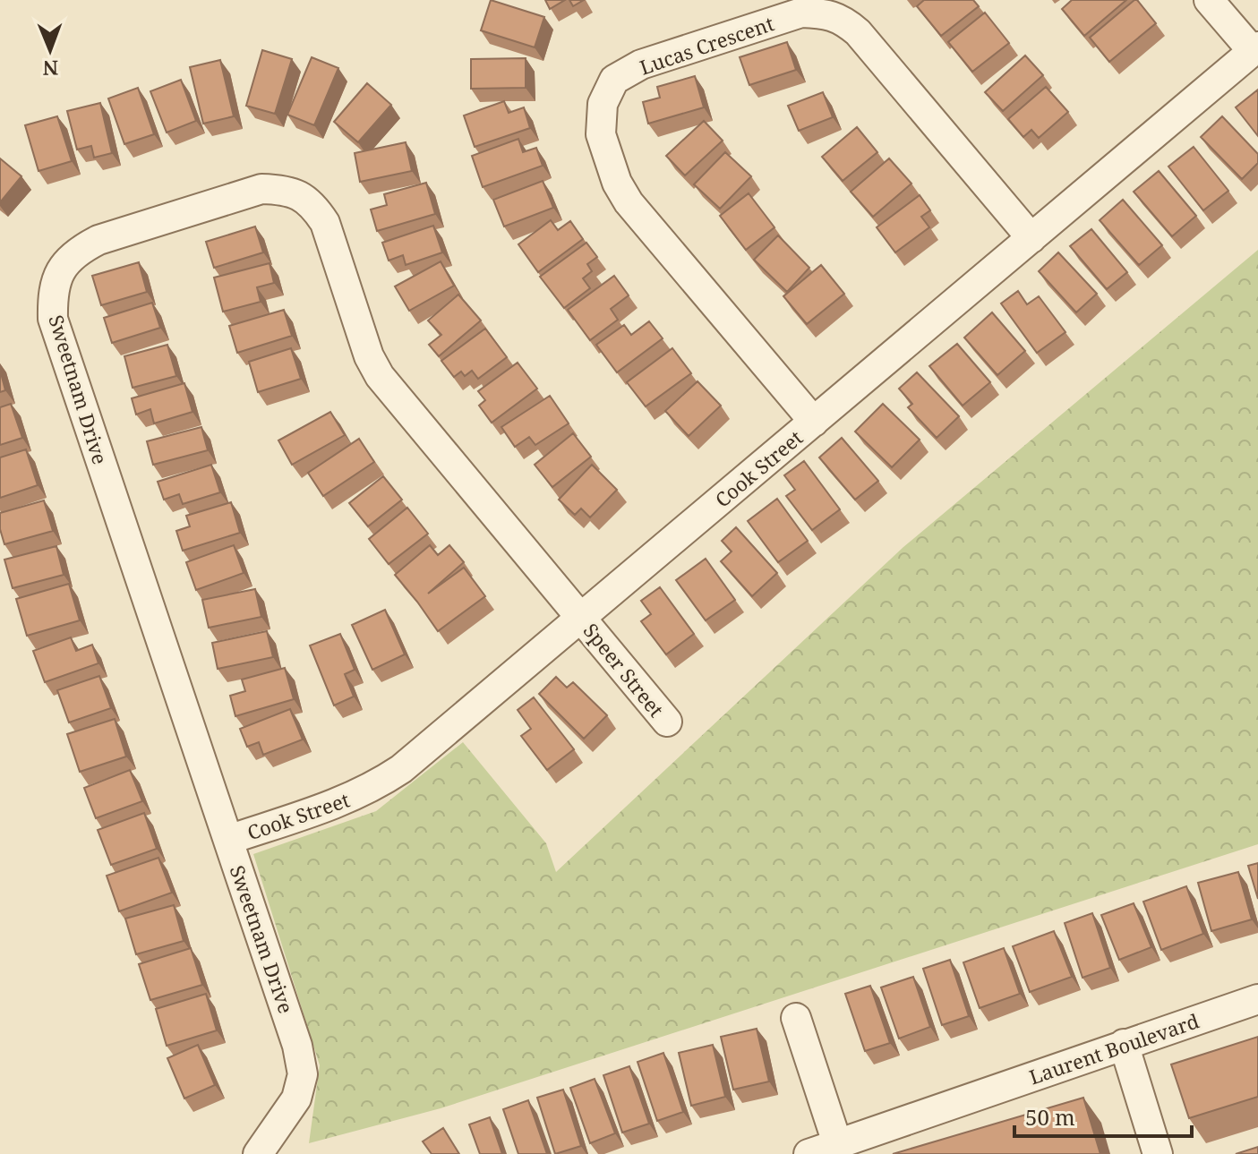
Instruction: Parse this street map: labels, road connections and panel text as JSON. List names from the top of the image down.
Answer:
{
  "streets": {
    "street": [
      "Lucas Crescent",
      "Sweetnam Drive",
      "Cook Street",
      "Speer Street",
      "Laurent Boulevard"
    ]
  },
  "crossings": [
    ["Lucas Crescent", "Cook Street"],
    ["Sweetnam Drive", "Cook Street"],
    ["Sweetnam Drive", "Speer Street"],
    ["Cook Street", "Speer Street"]
  ],
  "scale_bar": "50 m",
  "north": "bottom"
}
